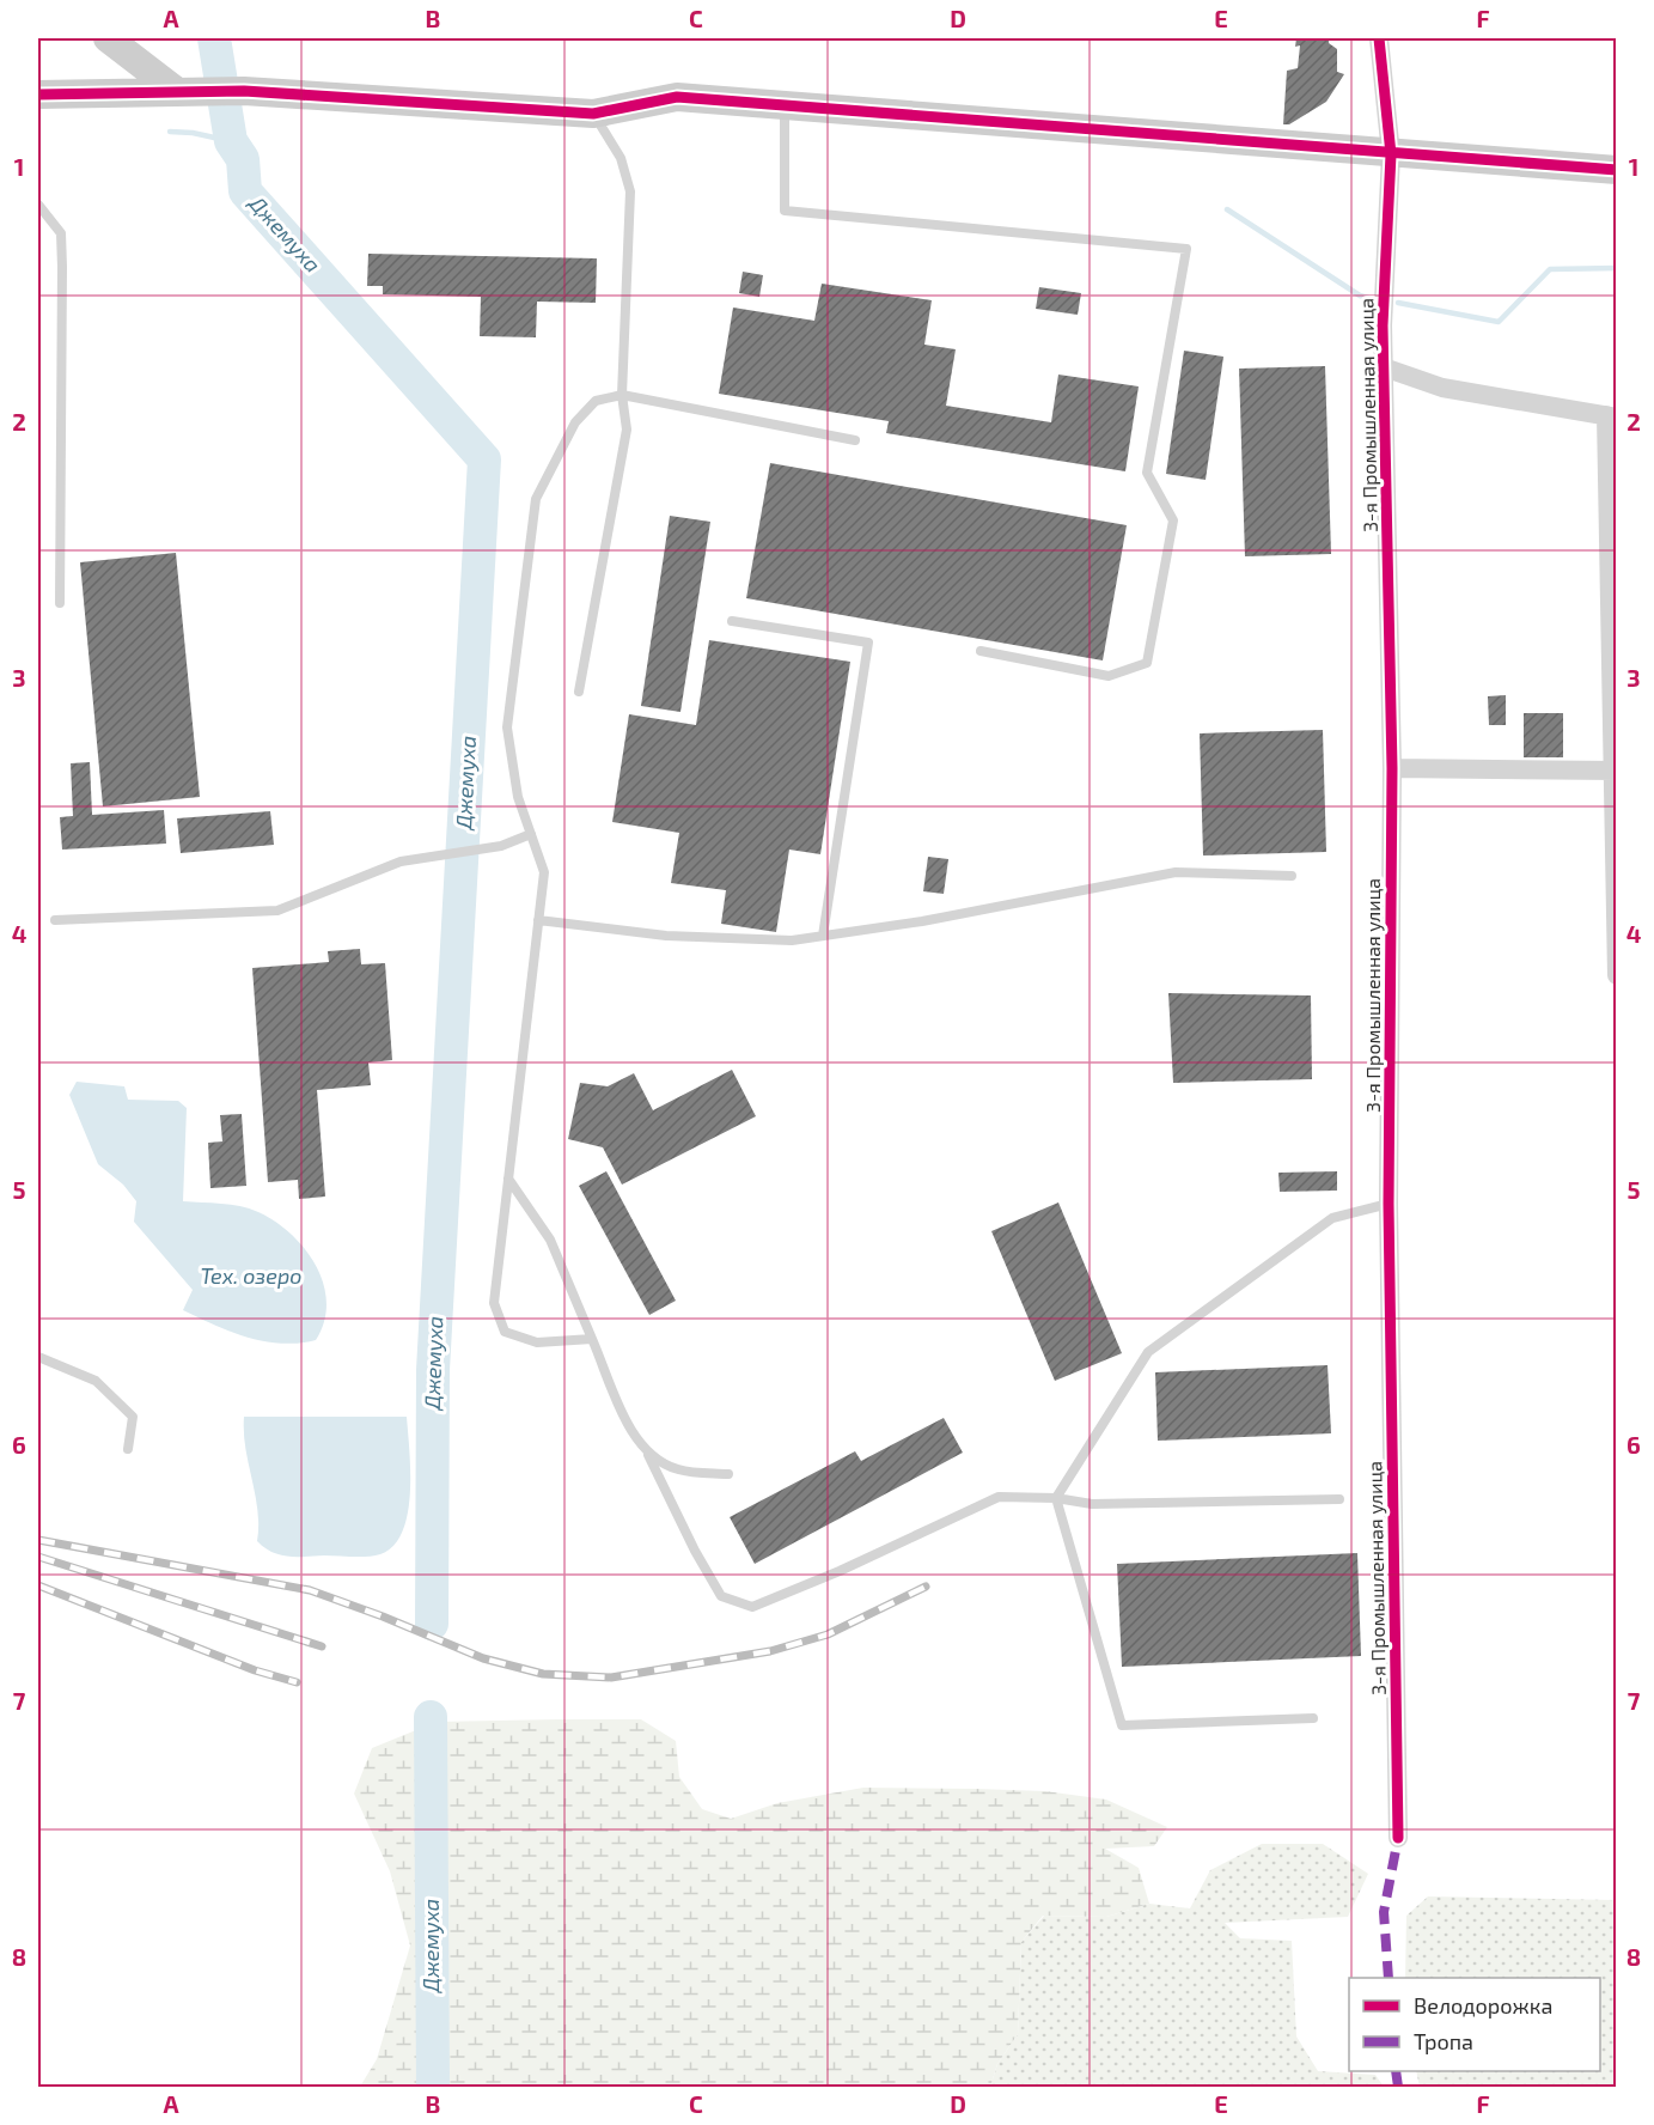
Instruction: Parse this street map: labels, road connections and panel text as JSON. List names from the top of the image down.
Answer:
{
  "streets": {
    "street": ["3-я Промышленная улица"]
  },
  "water": ["Джемуха", "Тех. озеро"],
  "legend": ["Велодорожка", "Тропа"],
  "grid": {
    "columns": [
      "A",
      "B",
      "C",
      "D",
      "E",
      "F"
    ],
    "rows": [
      "1",
      "2",
      "3",
      "4",
      "5",
      "6",
      "7",
      "8"
    ]
  }
}
